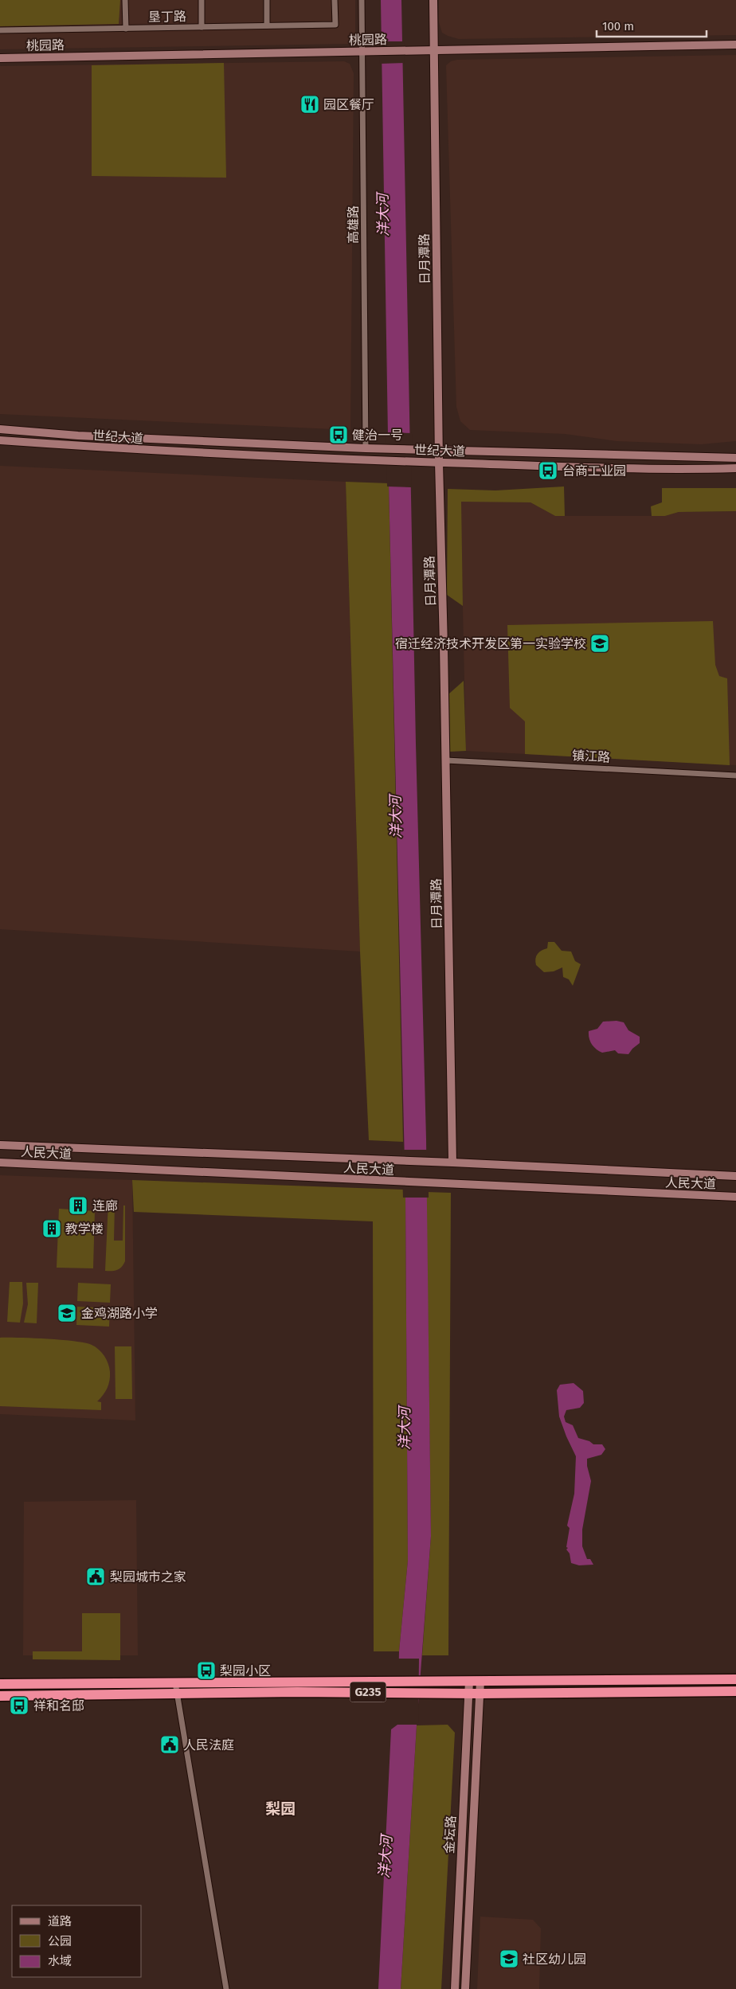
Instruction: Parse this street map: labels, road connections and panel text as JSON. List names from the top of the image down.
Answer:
{
  "streets": {
    "highway": ["G235"],
    "street": [
      "垦丁路",
      "桃园路",
      "高雄路",
      "日月潭路",
      "世纪大道",
      "镇江路",
      "人民大道",
      "金坛路"
    ]
  },
  "crossings": [
    ["桃园路", "高雄路"],
    ["桃园路", "日月潭路"],
    ["高雄路", "世纪大道"],
    ["日月潭路", "世纪大道"],
    ["日月潭路", "镇江路"],
    ["日月潭路", "人民大道"],
    ["G235", "金坛路"]
  ],
  "districts": ["梨园"],
  "water": ["洋大河"],
  "places": {
    "restaurant": ["园区餐厅"],
    "bus stop": [
      "健治一号",
      "台商工业园",
      "梨园小区",
      "祥和名邸"
    ],
    "school or university": ["宿迁经济技术开发区第一实验学校", "金鸡湖路小学", "社区幼儿园"],
    "building": ["连廊", "教学楼"],
    "public building": ["梨园城市之家", "人民法庭"]
  },
  "legend": ["道路", "公园", "水域"],
  "scale_bar": "100 m"
}
